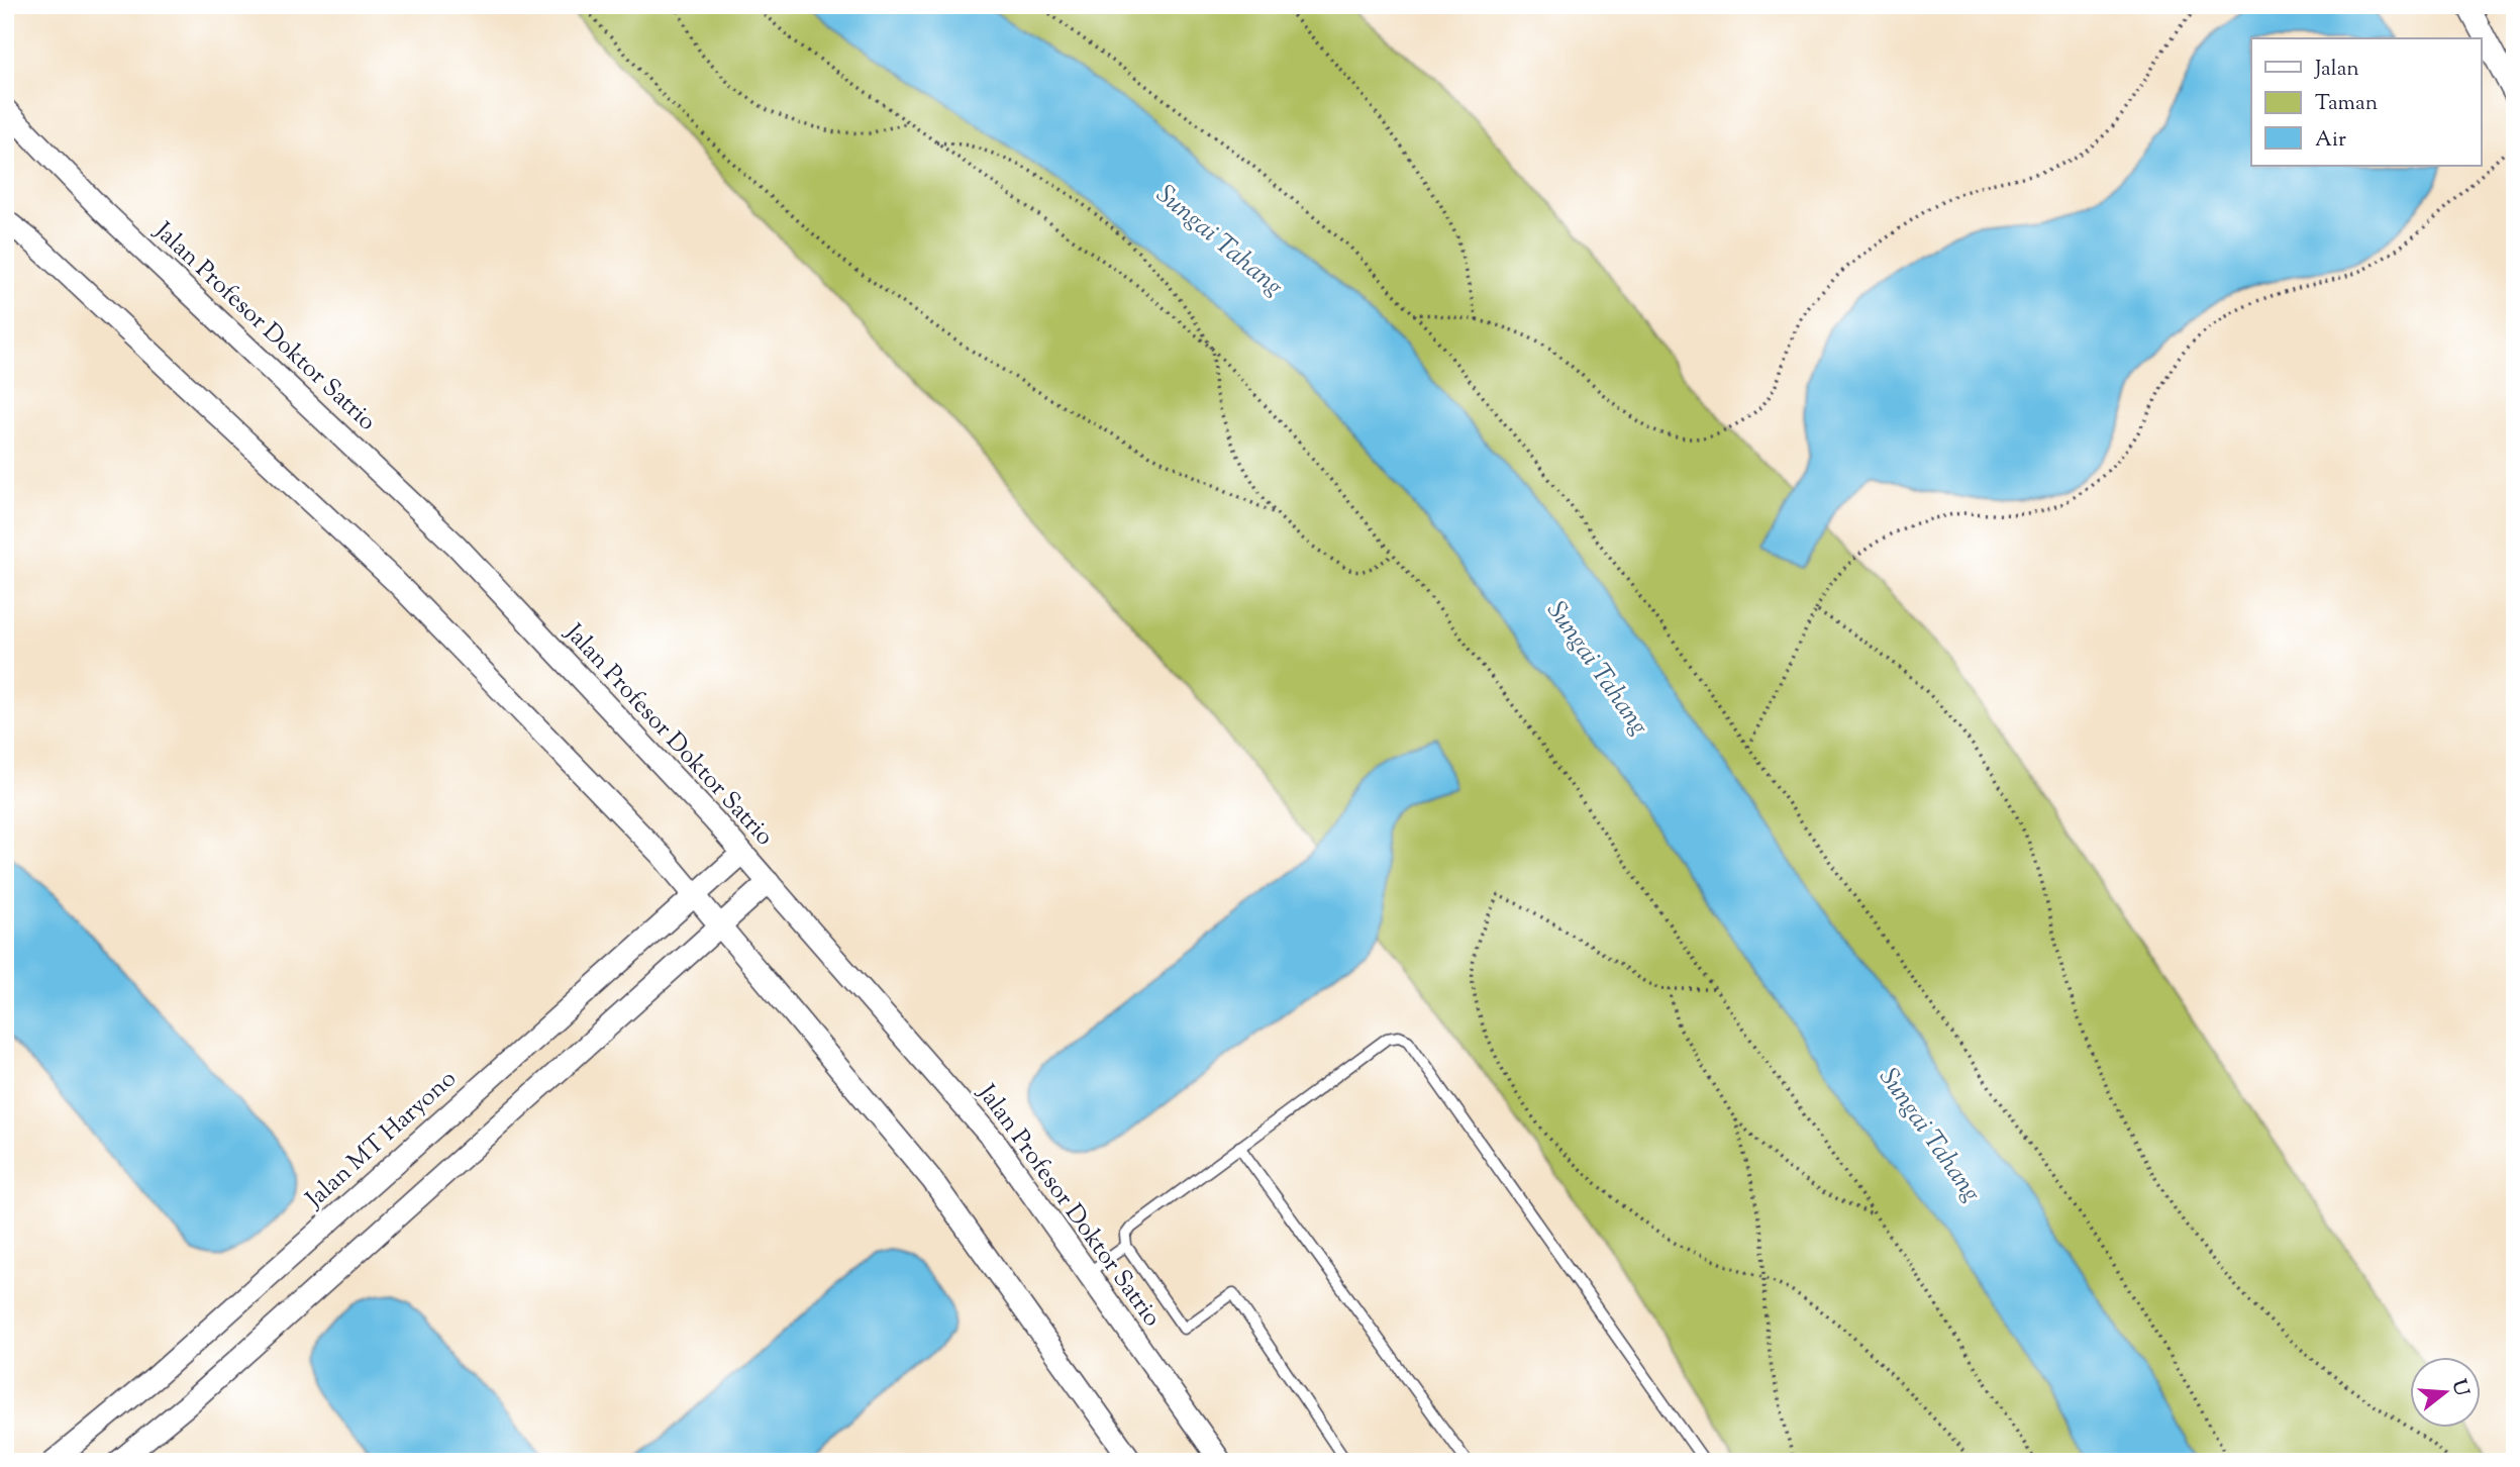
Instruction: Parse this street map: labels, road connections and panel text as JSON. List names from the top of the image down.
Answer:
{
  "streets": {
    "street": ["Jalan Profesor Doktor Satrio", "Jalan MT Haryono"]
  },
  "crossings": [
    ["Jalan Profesor Doktor Satrio", "Jalan MT Haryono"]
  ],
  "water": ["Sungai Tahang"],
  "legend": ["Jalan", "Taman", "Air"],
  "north": "right"
}
